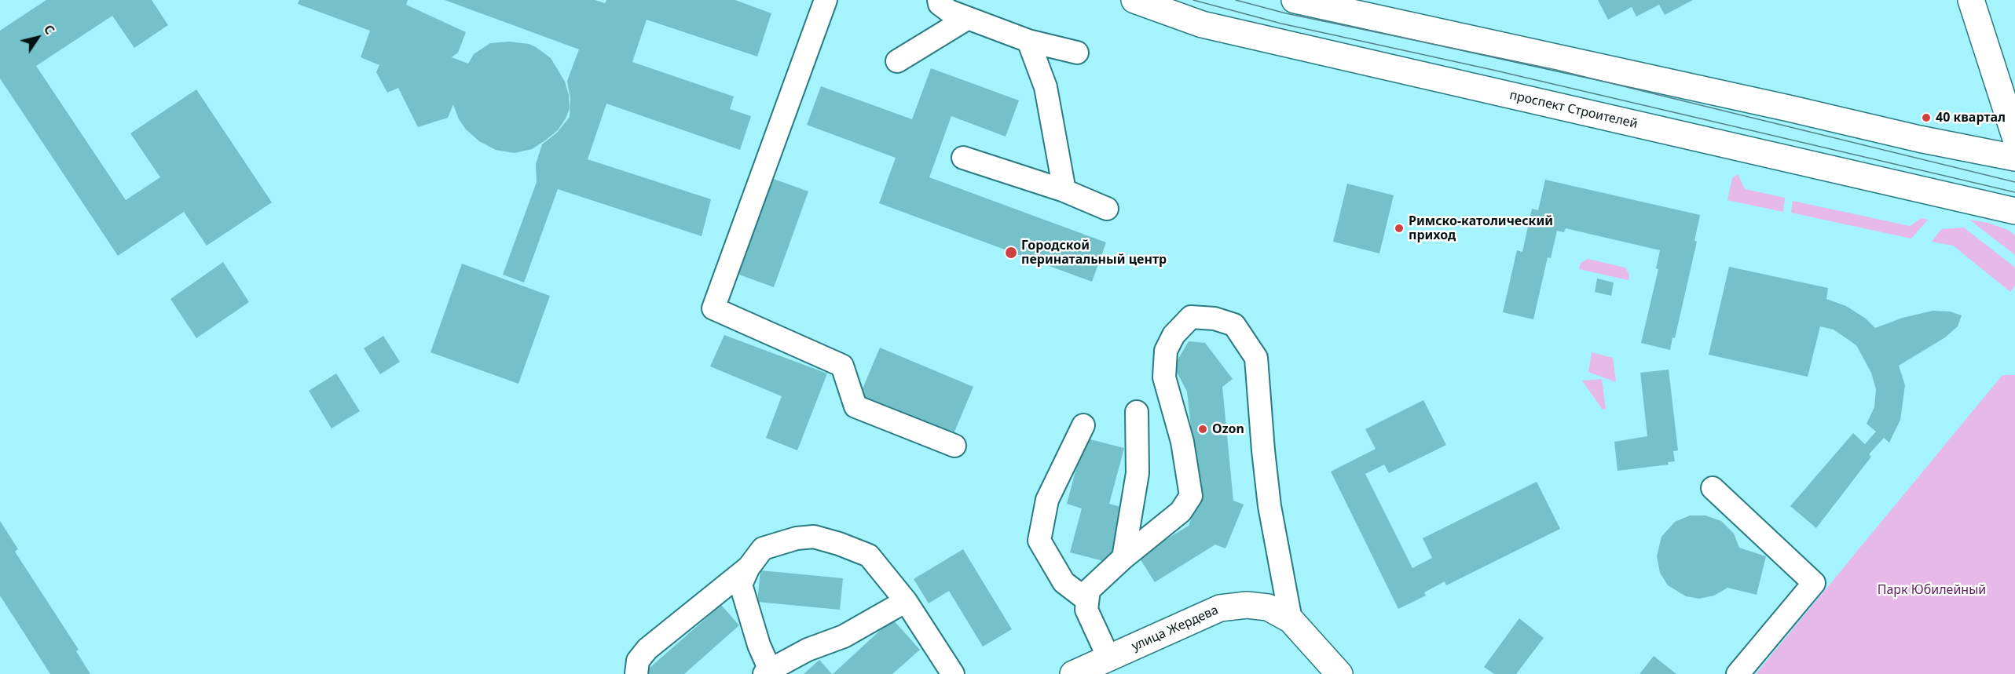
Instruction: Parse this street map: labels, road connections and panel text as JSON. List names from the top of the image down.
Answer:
{
  "streets": {
    "main road": ["проспект Строителей", "улица Жердева"]
  },
  "parks": ["Парк Юбилейный"],
  "places": [
    "40 квартал",
    "Римско-католический приход",
    "Городской перинатальный центр",
    "Ozon"
  ],
  "north": "top right"
}
